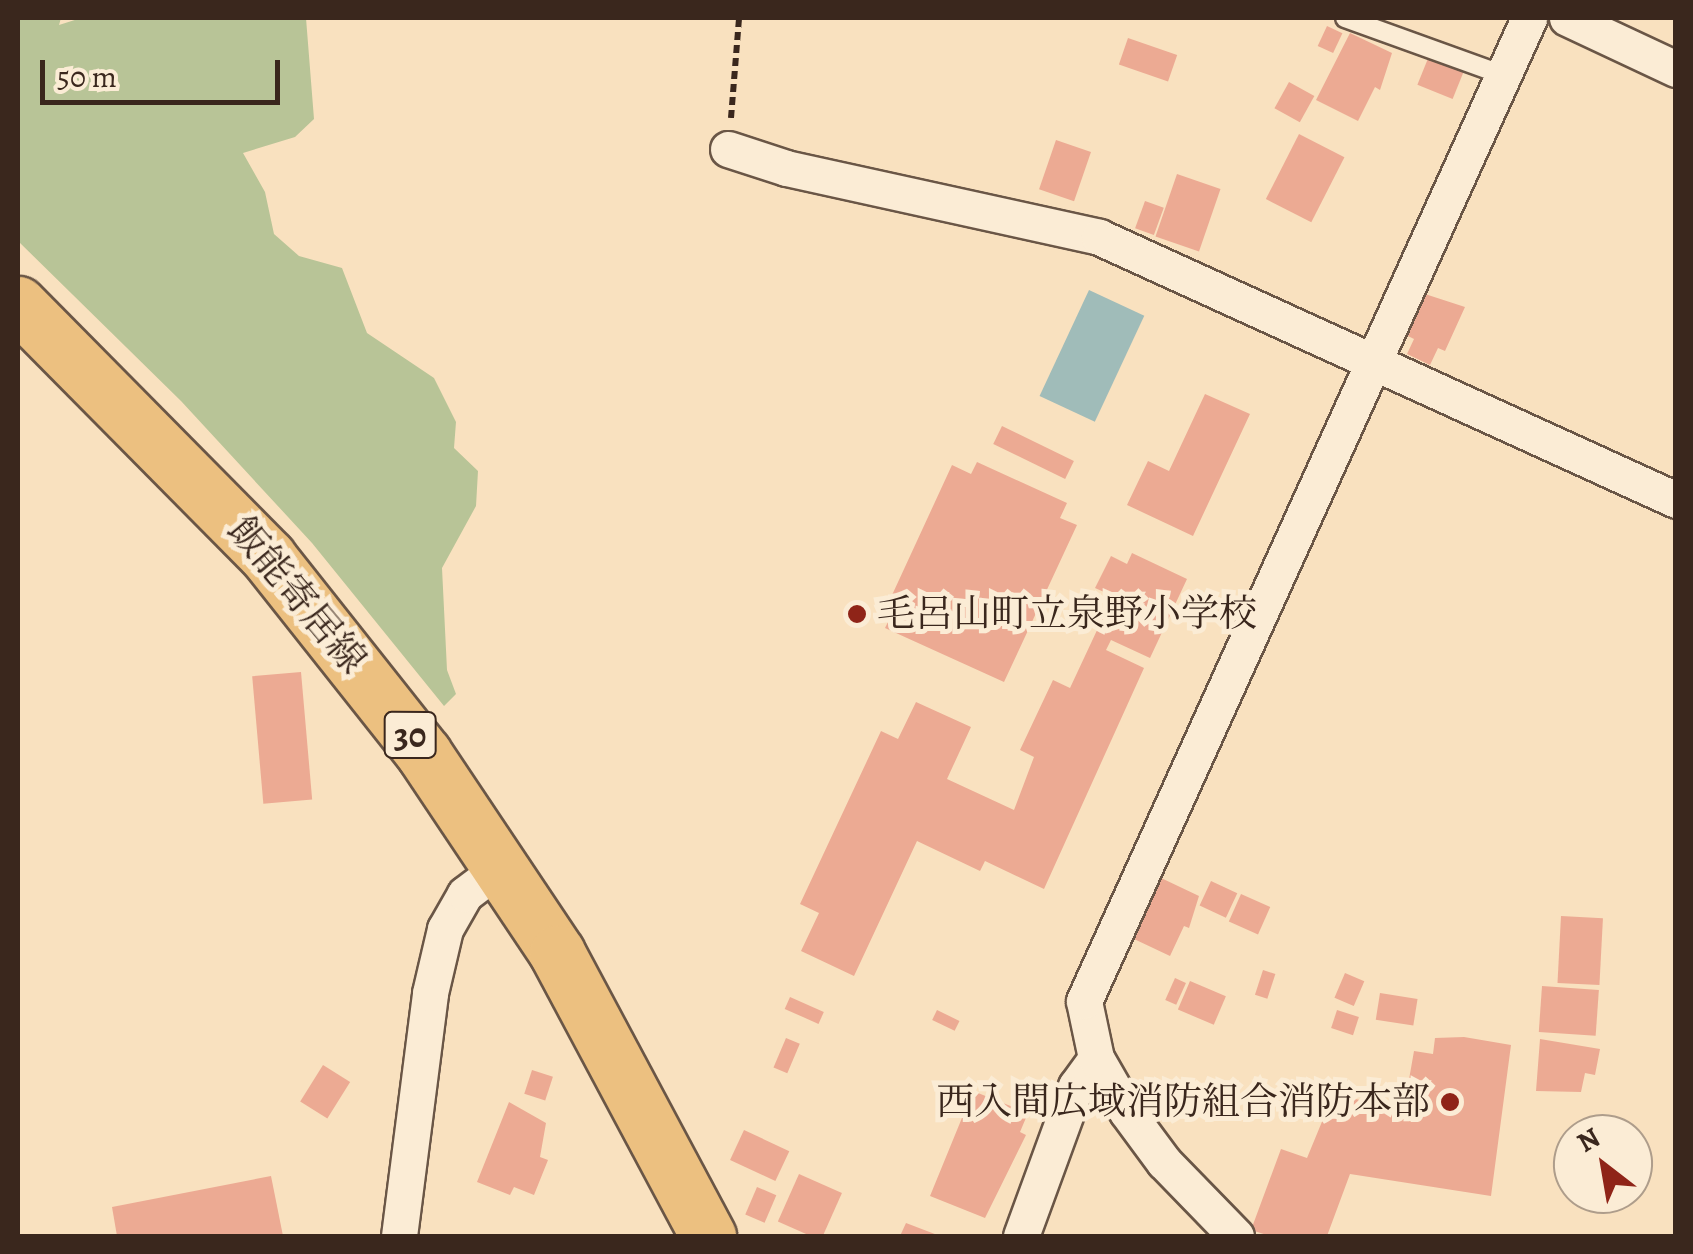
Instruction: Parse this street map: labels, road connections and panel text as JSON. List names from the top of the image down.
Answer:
{
  "streets": {
    "main road": ["飯能寄居線", "30"]
  },
  "places": ["毛呂山町立泉野小学校", "西入間広域消防組合消防本部"],
  "scale_bar": "50 m",
  "north": "top left"
}
